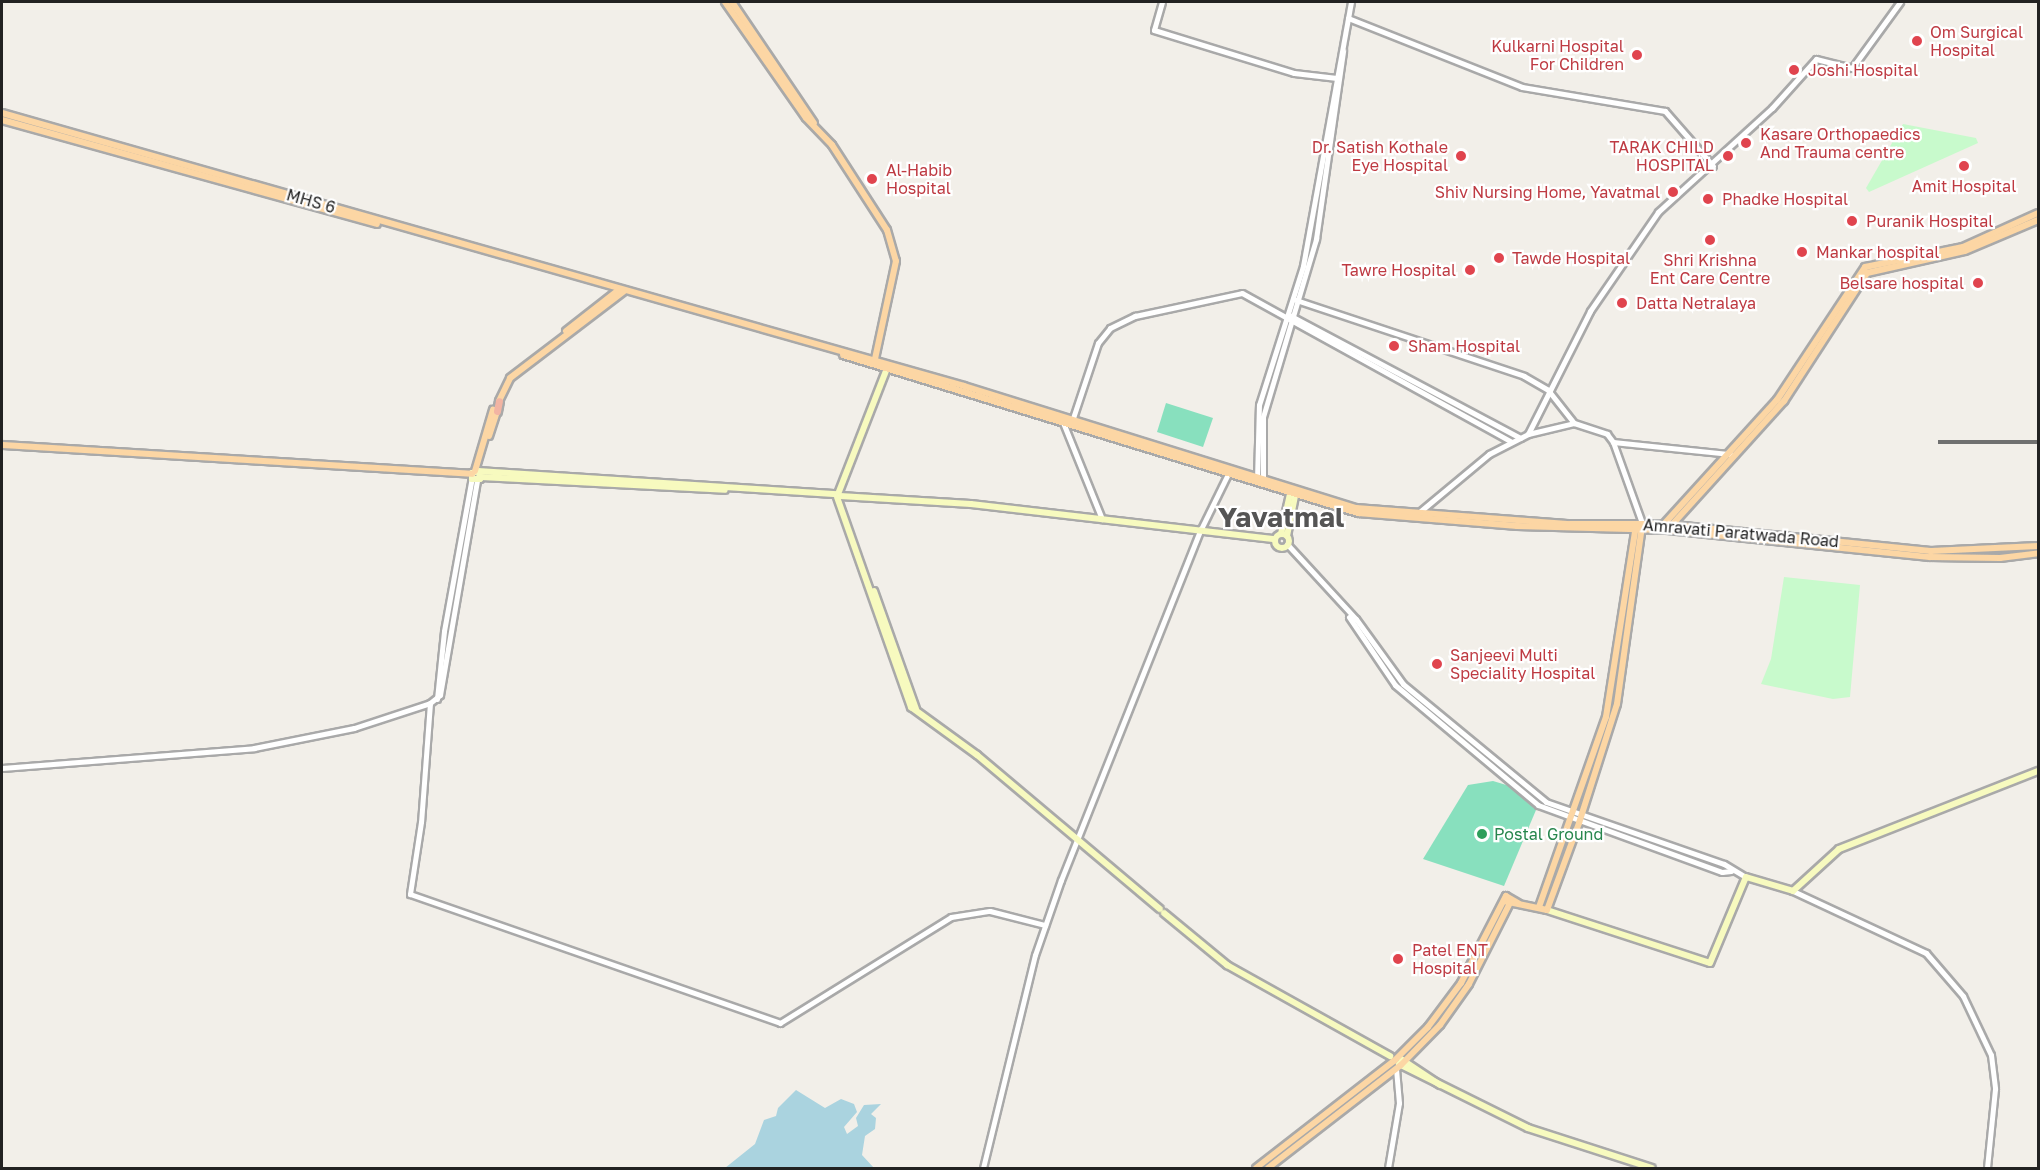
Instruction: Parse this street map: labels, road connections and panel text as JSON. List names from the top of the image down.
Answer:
{
  "streets": {
    "main road": ["MHS 6", "Amravati Paratwada Road"]
  },
  "districts": ["Yavatmal"],
  "places": [
    "Om Surgical Hospital",
    "Kulkarni Hospital For Children",
    "Joshi Hospital",
    "Kasare Orthopaedics And Trauma centre",
    "Dr. Satish Kothale Eye Hospital",
    "TARAK CHILD HOSPITAL",
    "Amit Hospital",
    "Al-Habib Hospital",
    "Shiv Nursing Home, Yavatmal",
    "Phadke Hospital",
    "Puranik Hospital",
    "Shri Krishna Ent Care Centre",
    "Mankar hospital",
    "Tawde Hospital",
    "Tawre Hospital",
    "Belsare hospital",
    "Datta Netralaya",
    "Sham Hospital",
    "Sanjeevi Multi Speciality Hospital",
    "Postal Ground",
    "Patel ENT Hospital"
  ]
}
